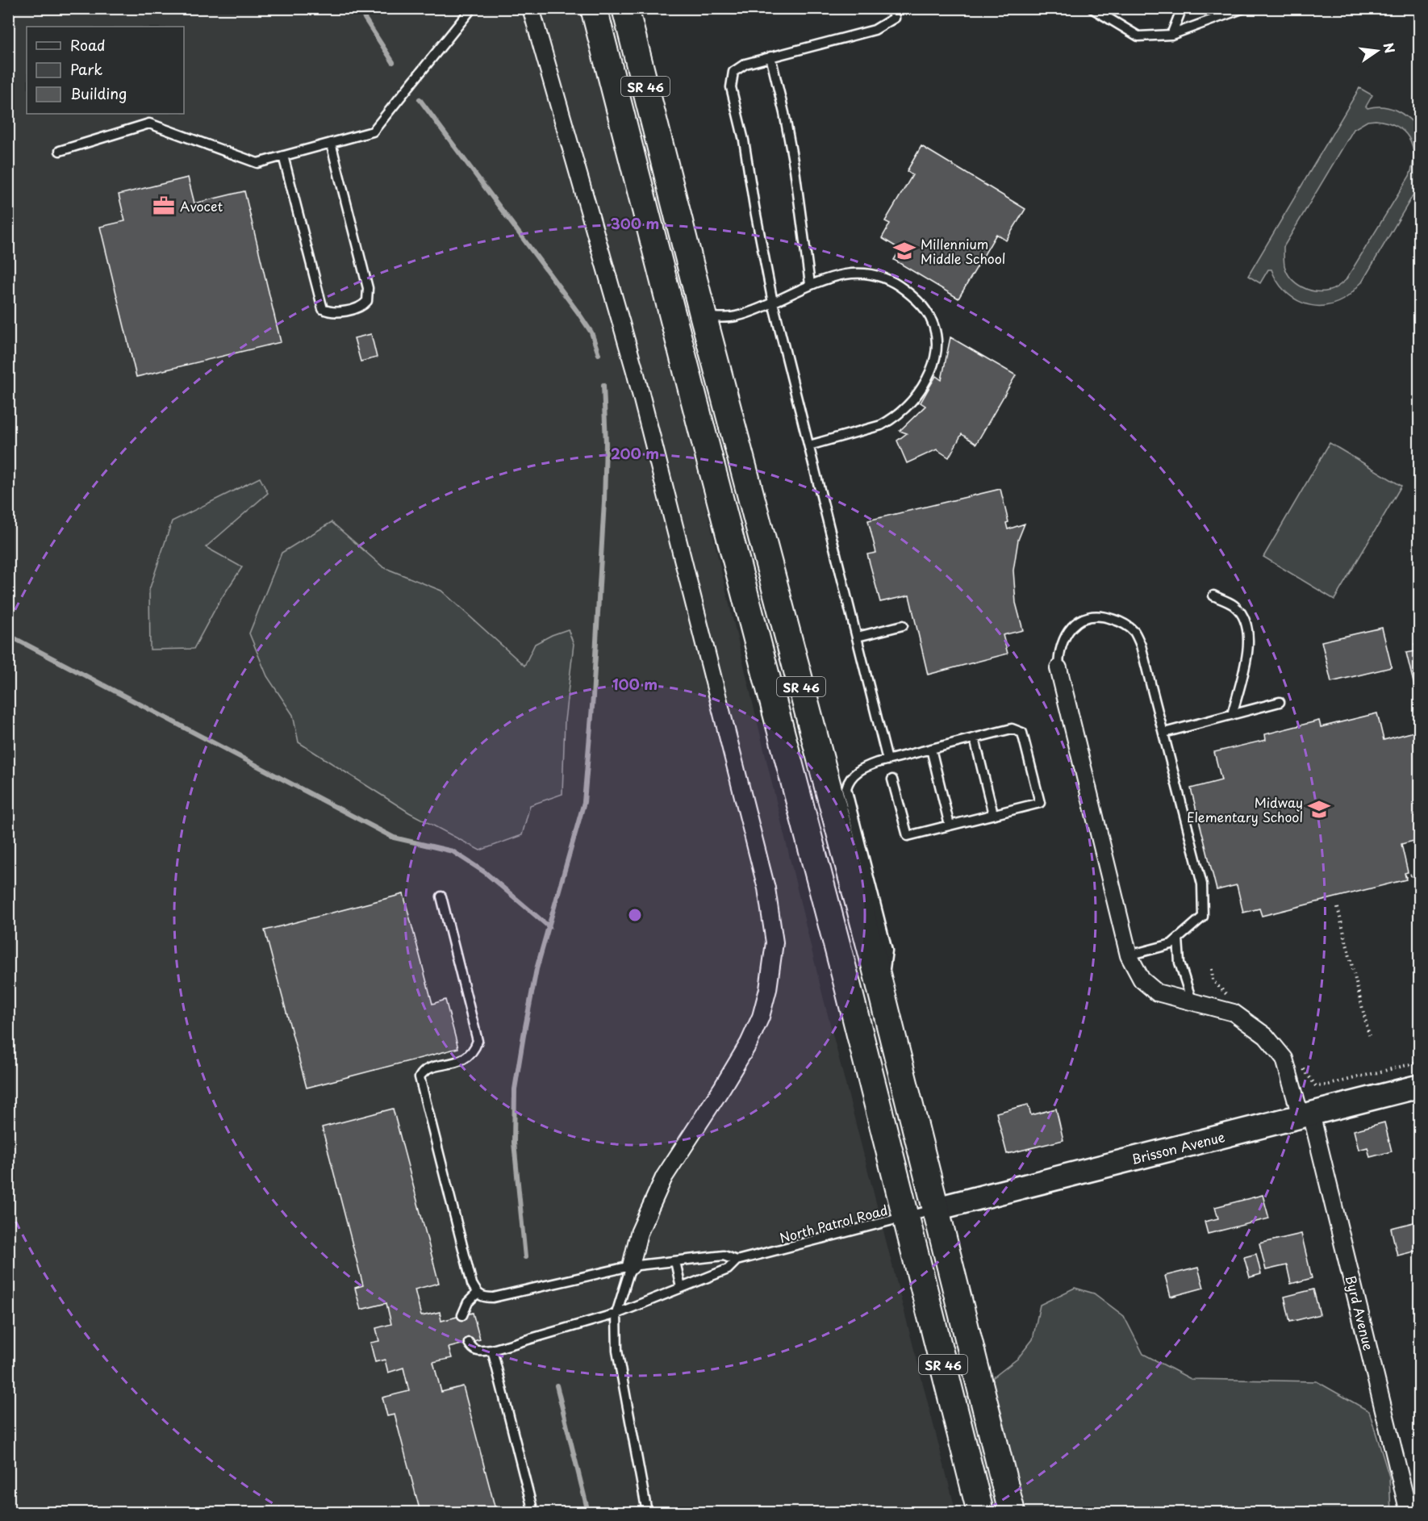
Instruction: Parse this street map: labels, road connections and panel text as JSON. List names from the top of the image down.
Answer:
{
  "streets": {
    "main road": ["SR 46"],
    "street": ["Brisson Avenue", "Byrd Avenue"],
    "lane": ["North Patrol Road"]
  },
  "crossings": [
    ["SR 46", "Brisson Avenue"],
    ["SR 46", "North Patrol Road"],
    ["Brisson Avenue", "North Patrol Road"],
    ["Brisson Avenue", "Byrd Avenue"]
  ],
  "places": {
    "office": ["Avocet"],
    "school or university": ["Millennium Middle School", "Midway Elementary School"]
  },
  "legend": ["Road", "Park", "Building"],
  "north": "right",
  "rings": ["300 m", "200 m", "100 m"]
}
